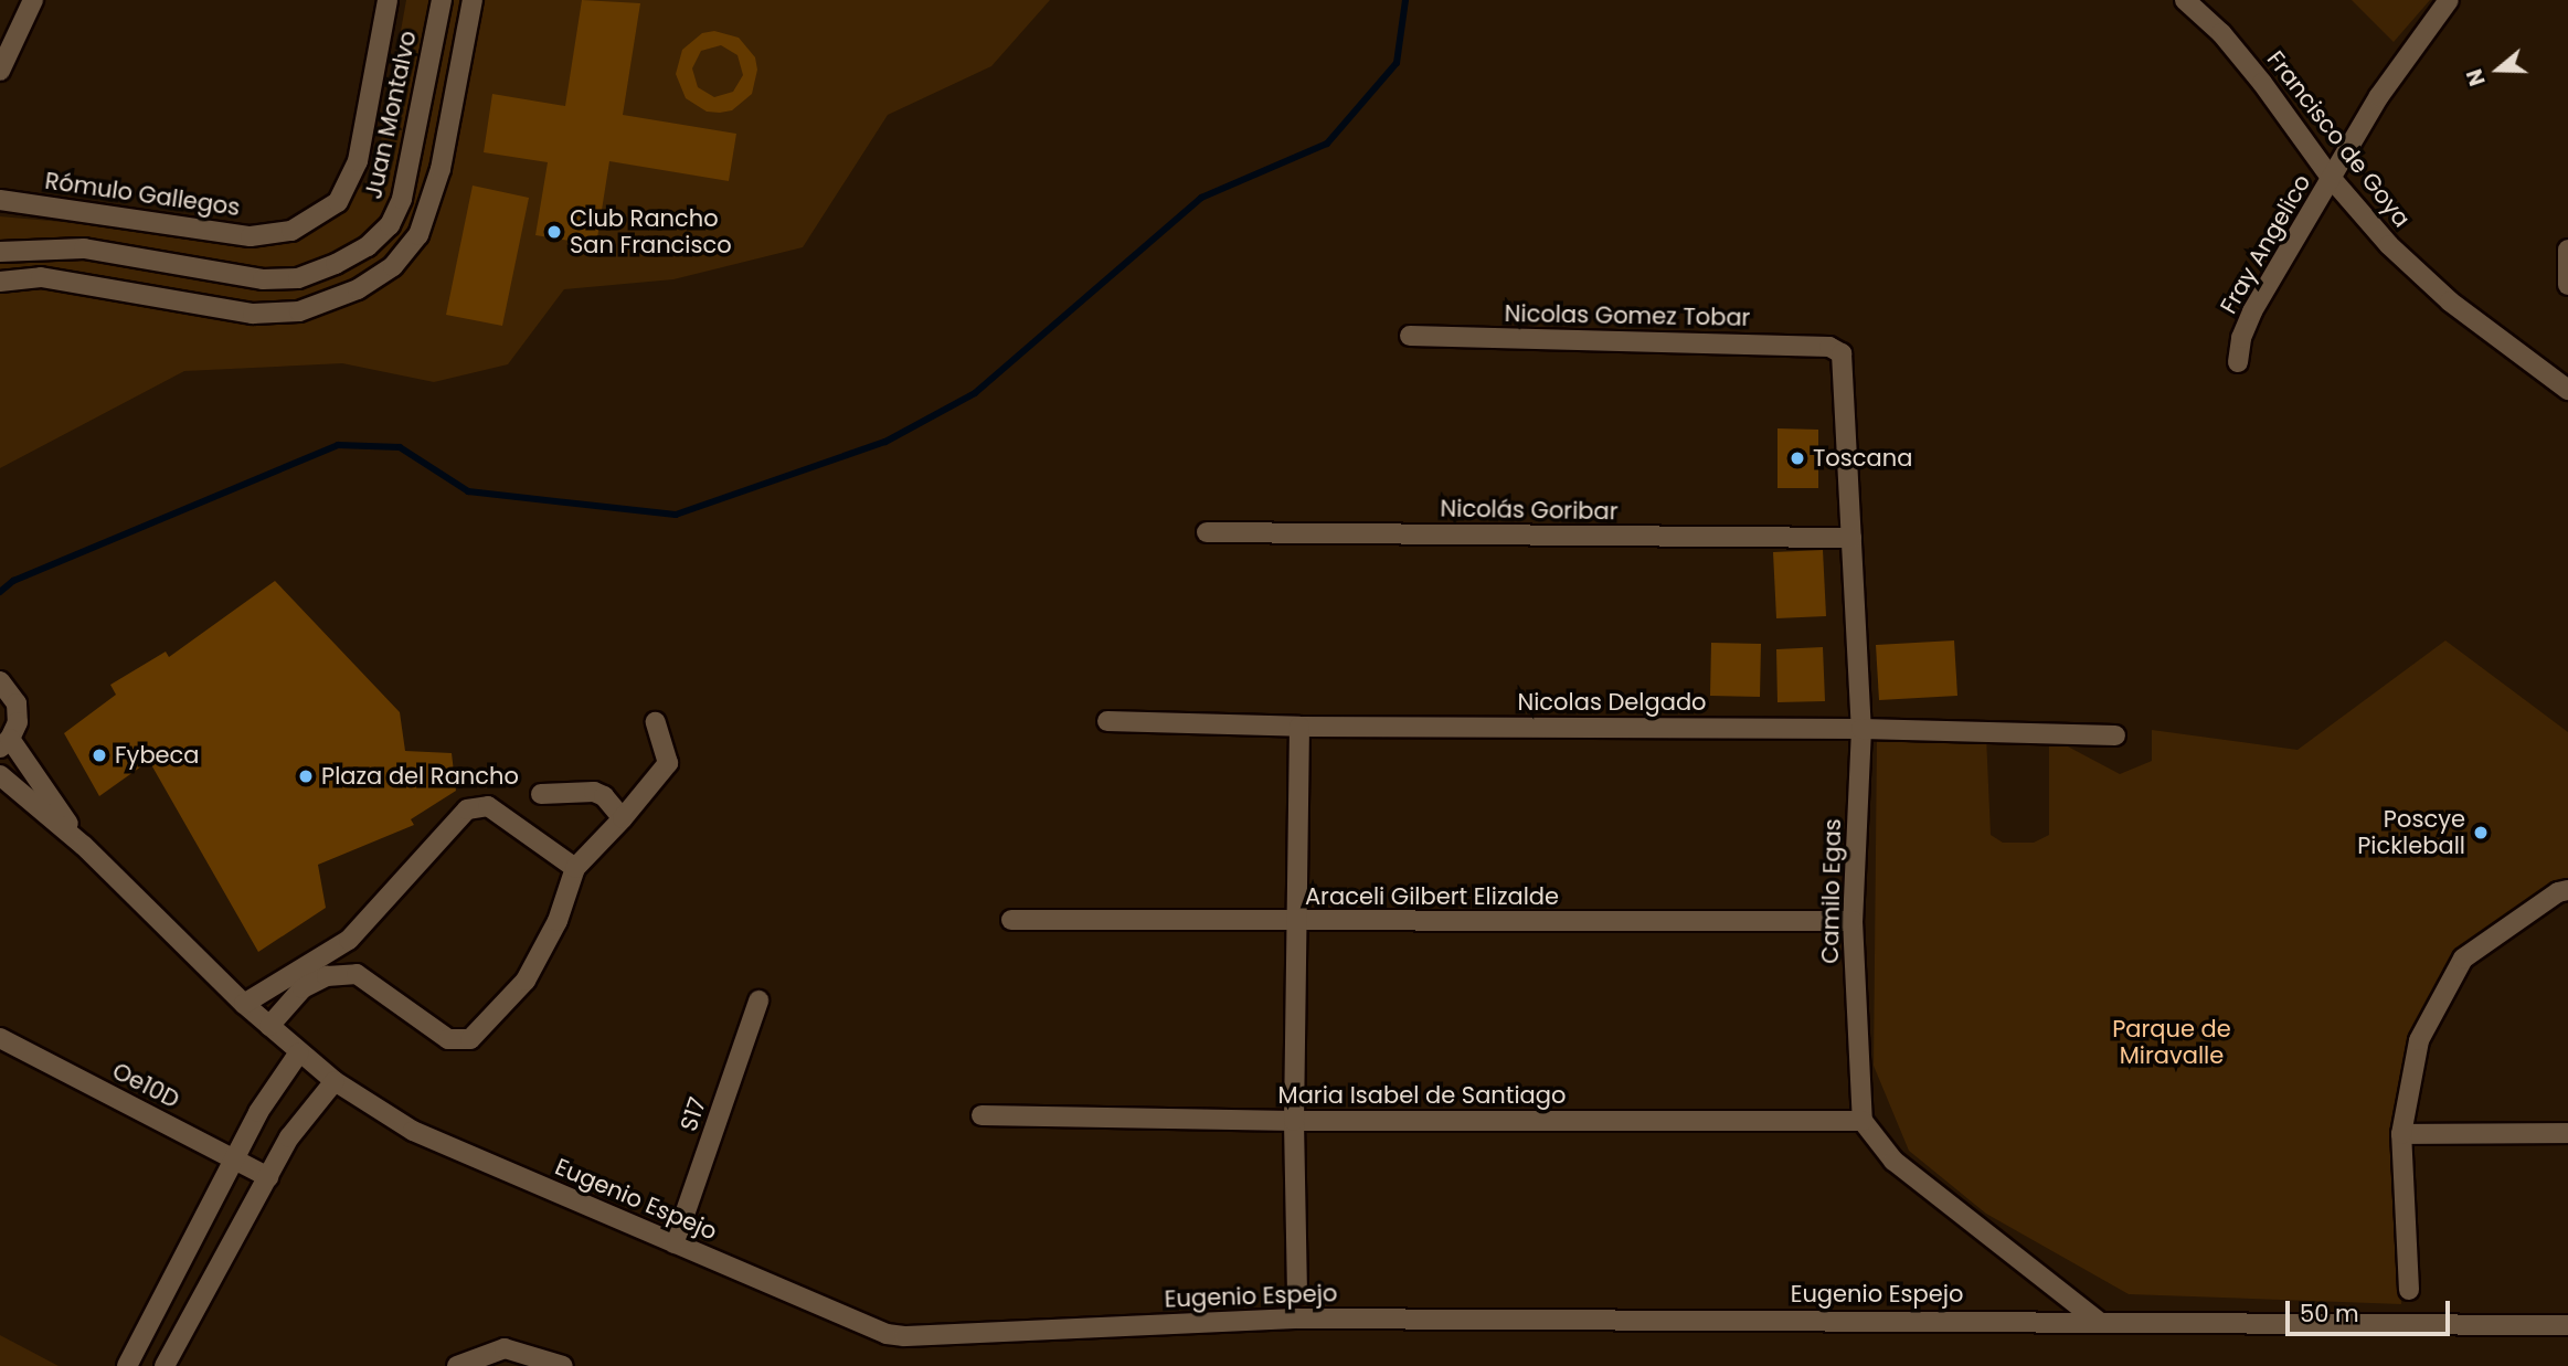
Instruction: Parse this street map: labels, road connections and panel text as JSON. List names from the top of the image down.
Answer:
{
  "streets": {
    "street": [
      "Juan Montalvo",
      "Francisco de Goya",
      "Rómulo Gallegos",
      "Fray Angelico",
      "Nicolas Gomez Tobar",
      "Nicolás Goribar",
      "Nicolas Delgado",
      "Camilo Egas",
      "Araceli Gilbert Elizalde",
      "Oe10D",
      "Maria Isabel de Santiago",
      "S17",
      "Eugenio Espejo"
    ]
  },
  "crossings": [
    ["Francisco de Goya", "Fray Angelico"],
    ["Nicolas Gomez Tobar", "Camilo Egas"],
    ["Nicolás Goribar", "Camilo Egas"],
    ["Nicolas Delgado", "Camilo Egas"],
    ["Camilo Egas", "Araceli Gilbert Elizalde"],
    ["Camilo Egas", "Maria Isabel de Santiago"],
    ["S17", "Eugenio Espejo"]
  ],
  "parks": ["Parque de Miravalle"],
  "places": [
    "Club Rancho San Francisco",
    "Toscana",
    "Fybeca",
    "Plaza del Rancho",
    "Poscye Pickleball"
  ],
  "scale_bar": "50 m",
  "north": "left"
}
